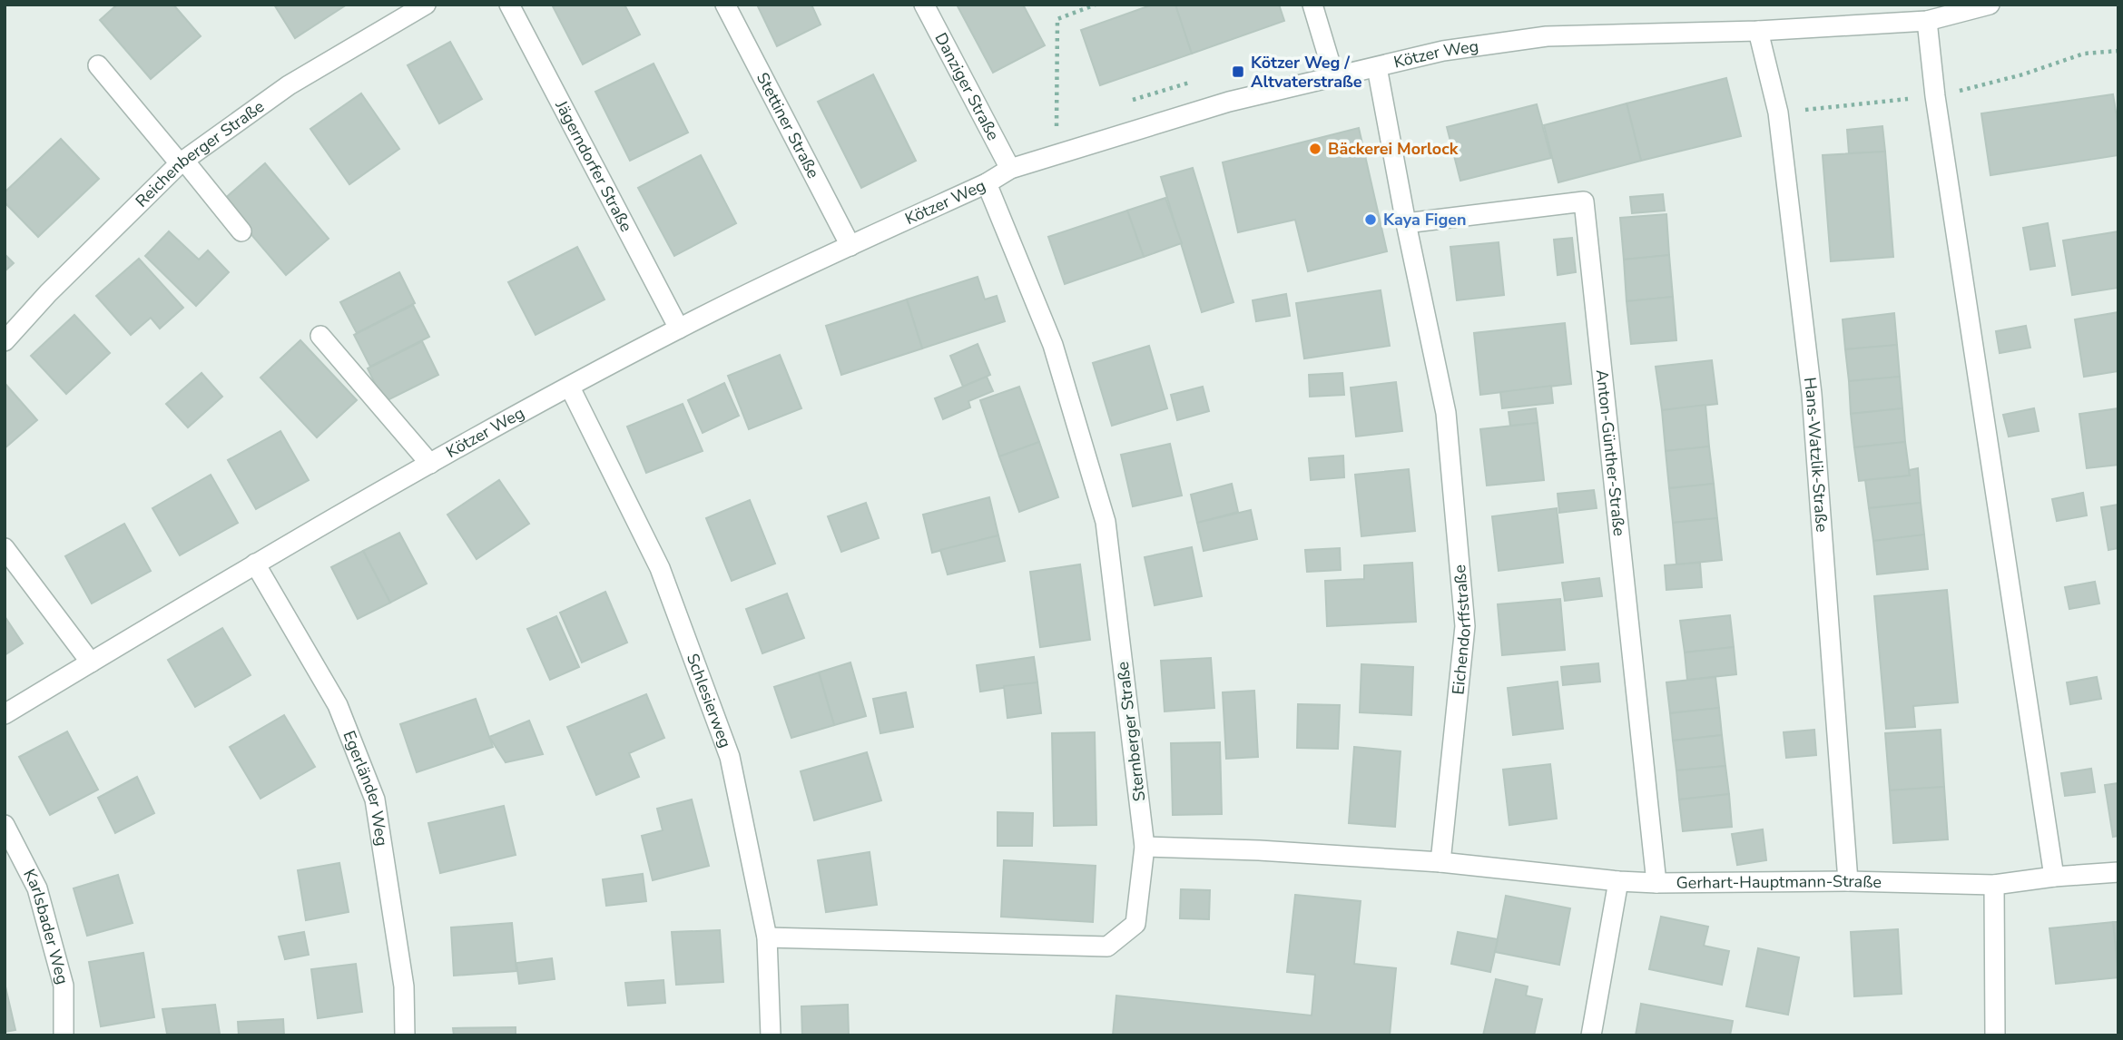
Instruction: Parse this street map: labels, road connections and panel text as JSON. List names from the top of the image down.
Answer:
{
  "streets": {
    "street": [
      "Kötzer Weg",
      "Danziger Straße",
      "Stettiner Straße",
      "Reichenberger Straße",
      "Jägerndorfer Straße",
      "Anton-Günther-Straße",
      "Hans-Watzlik-Straße",
      "Eichendorffstraße",
      "Schlesierweg",
      "Sternberger Straße",
      "Egerländer Weg",
      "Gerhart-Hauptmann-Straße",
      "Karlsbader Weg"
    ]
  },
  "crossings": [
    ["Kötzer Weg", "Danziger Straße"],
    ["Kötzer Weg", "Stettiner Straße"],
    ["Kötzer Weg", "Jägerndorfer Straße"],
    ["Kötzer Weg", "Hans-Watzlik-Straße"],
    ["Kötzer Weg", "Eichendorffstraße"],
    ["Kötzer Weg", "Schlesierweg"],
    ["Kötzer Weg", "Sternberger Straße"],
    ["Kötzer Weg", "Egerländer Weg"],
    ["Anton-Günther-Straße", "Eichendorffstraße"],
    ["Anton-Günther-Straße", "Gerhart-Hauptmann-Straße"],
    ["Hans-Watzlik-Straße", "Gerhart-Hauptmann-Straße"],
    ["Eichendorffstraße", "Gerhart-Hauptmann-Straße"],
    ["Schlesierweg", "Sternberger Straße"]
  ],
  "places": {
    "transit": ["Kötzer Weg / Altvaterstraße"],
    "other": ["Bäckerei Morlock", "Kaya Figen"]
  }
}
